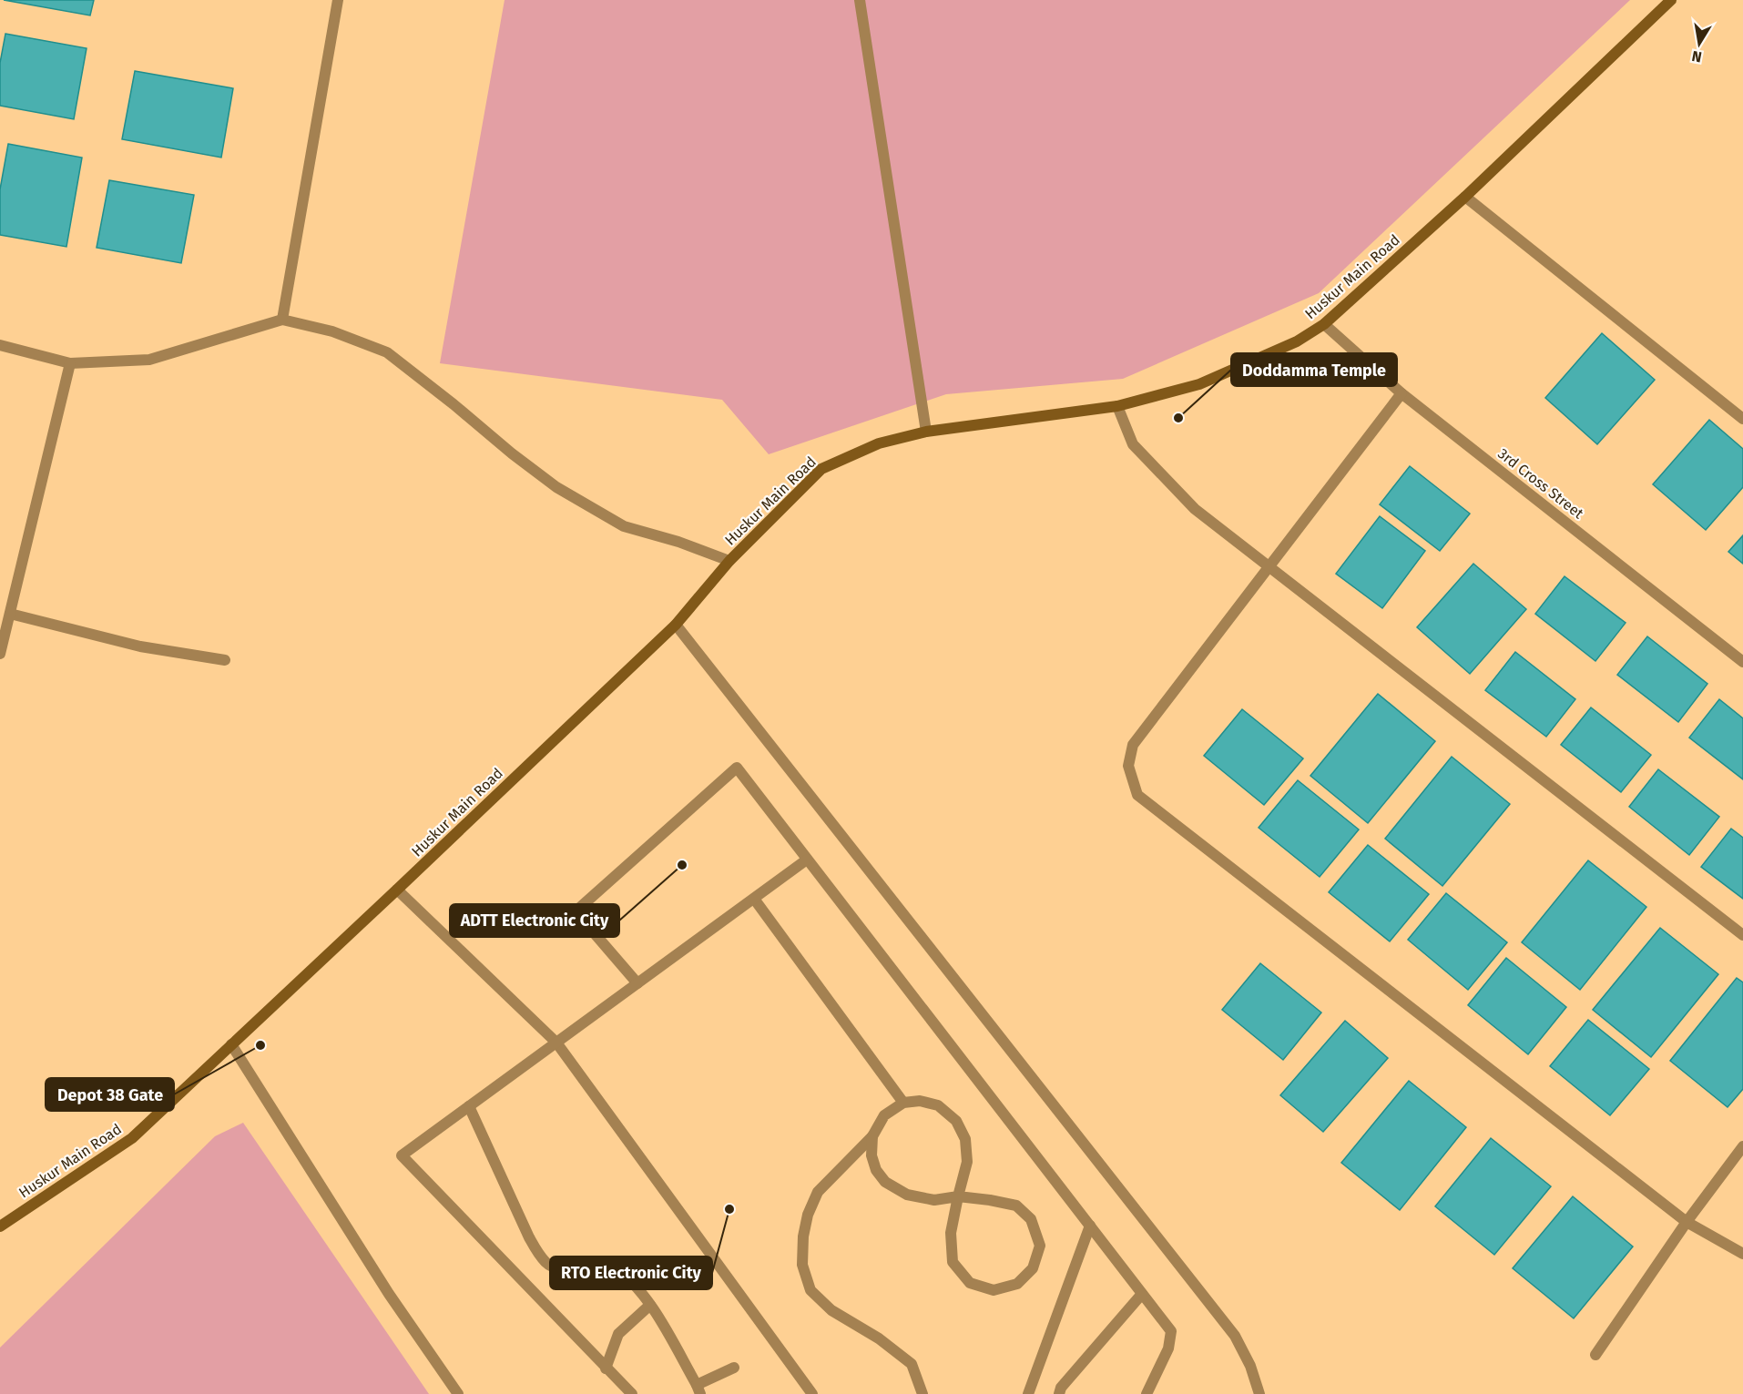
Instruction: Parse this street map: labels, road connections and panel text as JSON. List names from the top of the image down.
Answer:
{
  "streets": {
    "main road": ["Huskur Main Road"],
    "street": ["3rd Cross Street"]
  },
  "crossings": [
    ["Huskur Main Road", "3rd Cross Street"]
  ],
  "places": [
    "Doddamma Temple",
    "ADTT Electronic City",
    "Depot 38 Gate",
    "RTO Electronic City"
  ],
  "north": "bottom"
}
